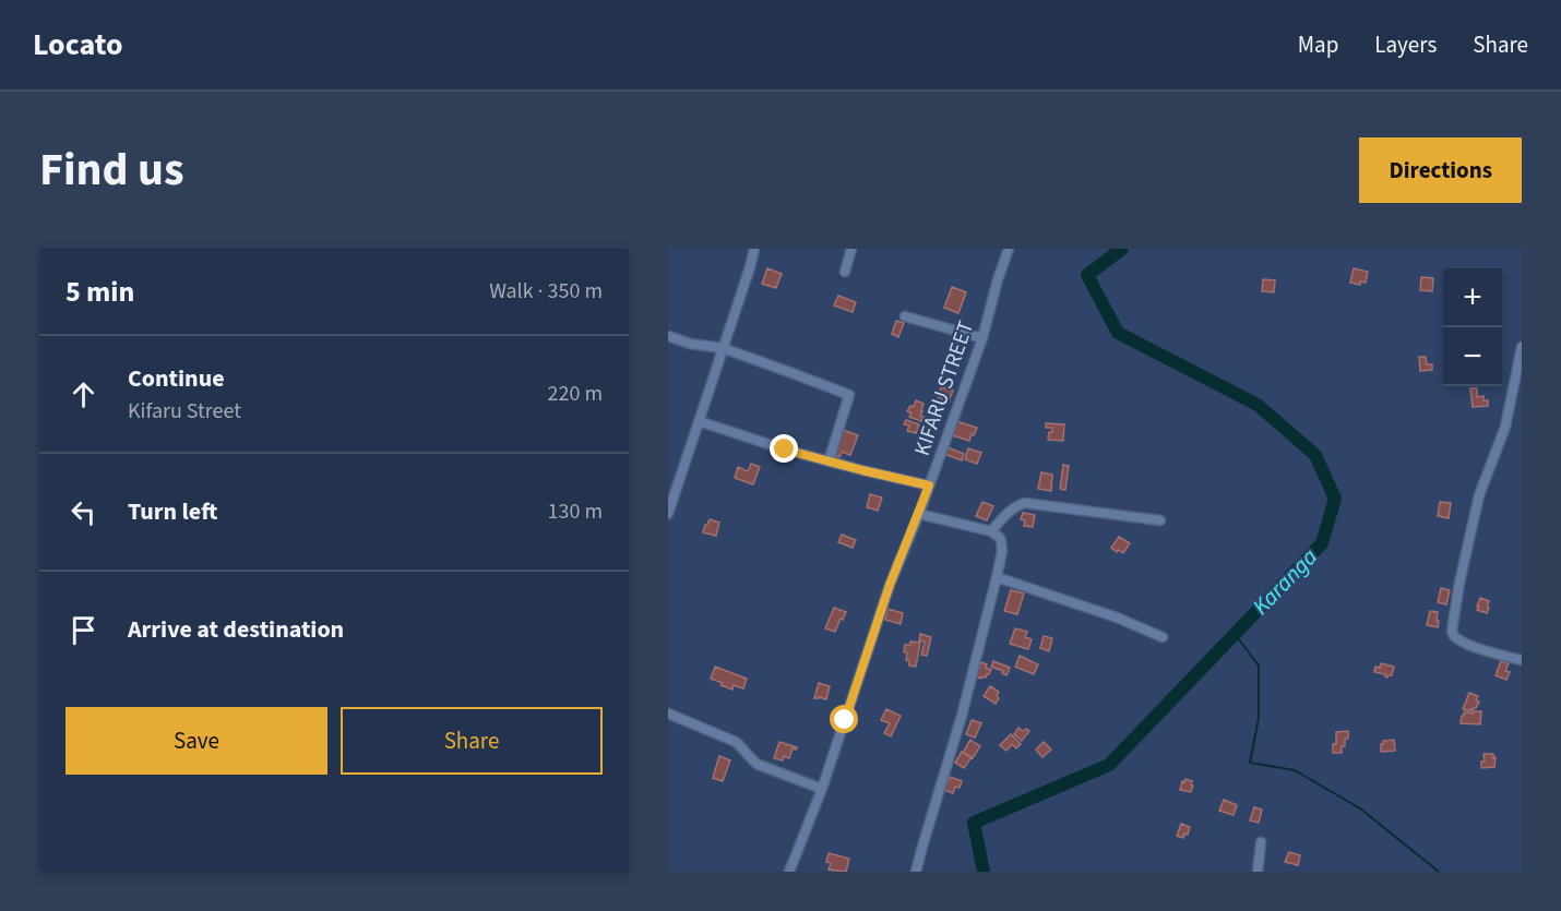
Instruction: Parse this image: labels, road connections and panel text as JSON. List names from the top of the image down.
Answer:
{
  "streets": {
    "street": ["KIFARU STREET"]
  },
  "water": ["Karanga"],
  "page": {
    "header": "Locato",
    "nav": ["Map", "Layers", "Share"],
    "title": "Find us",
    "buttons": [
      "Directions",
      ["Save", "Share"]
    ],
    "heading": ["5 min", "Walk · 350 m"],
    "map_buttons": ["+", "−"],
    "list": [
      ["Continue", "Kifaru Street", "220 m"],
      ["Turn left", "130 m"],
      "Arrive at destination"
    ]
  }
}
